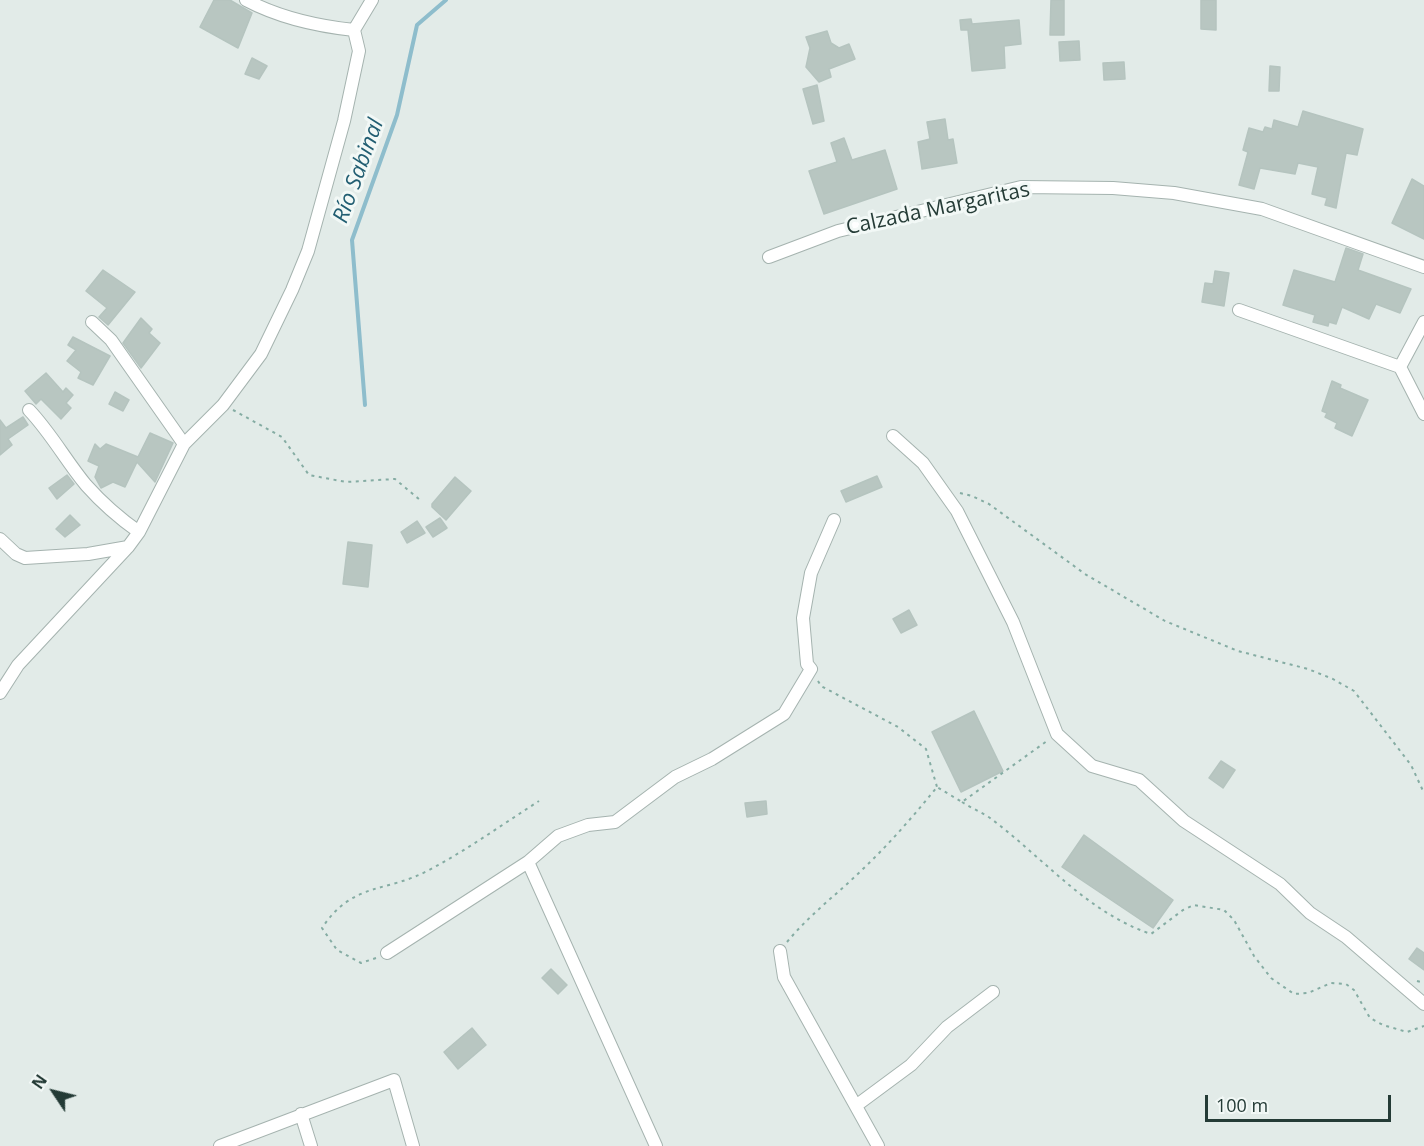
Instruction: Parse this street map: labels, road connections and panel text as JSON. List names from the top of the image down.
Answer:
{
  "streets": {
    "street": ["Calzada Margaritas"]
  },
  "water": ["Río Sabinal"],
  "scale_bar": "100 m",
  "north": "top left"
}
